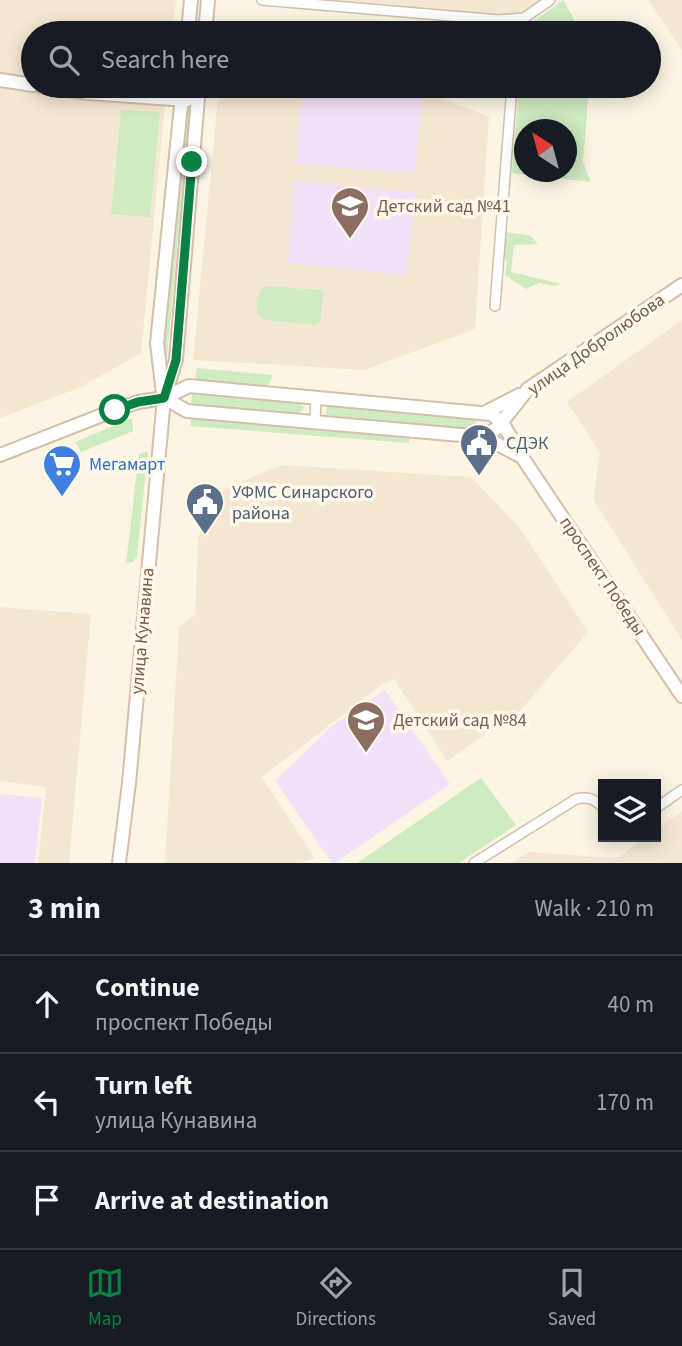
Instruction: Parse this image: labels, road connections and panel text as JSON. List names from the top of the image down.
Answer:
{
  "streets": {
    "main road": ["улица Добролюбова", "проспект Победы", "улица Кунавина"]
  },
  "crossings": [
    ["улица Добролюбова", "проспект Победы"],
    ["проспект Победы", "улица Кунавина"]
  ],
  "places": {
    "school or university": ["Детский сад №41", "Детский сад №84"],
    "public building": ["СДЭК", "УФМС Синарского района"],
    "supermarket": ["Мегамарт"]
  },
  "north": "top left",
  "page": {
    "search": "Search here",
    "heading": ["3 min", "Walk · 210 m"],
    "list": [
      ["Continue", "проспект Победы", "40 m"],
      ["Turn left", "улица Кунавина", "170 m"],
      "Arrive at destination"
    ],
    "nav": ["Map", "Directions", "Saved"]
  }
}
